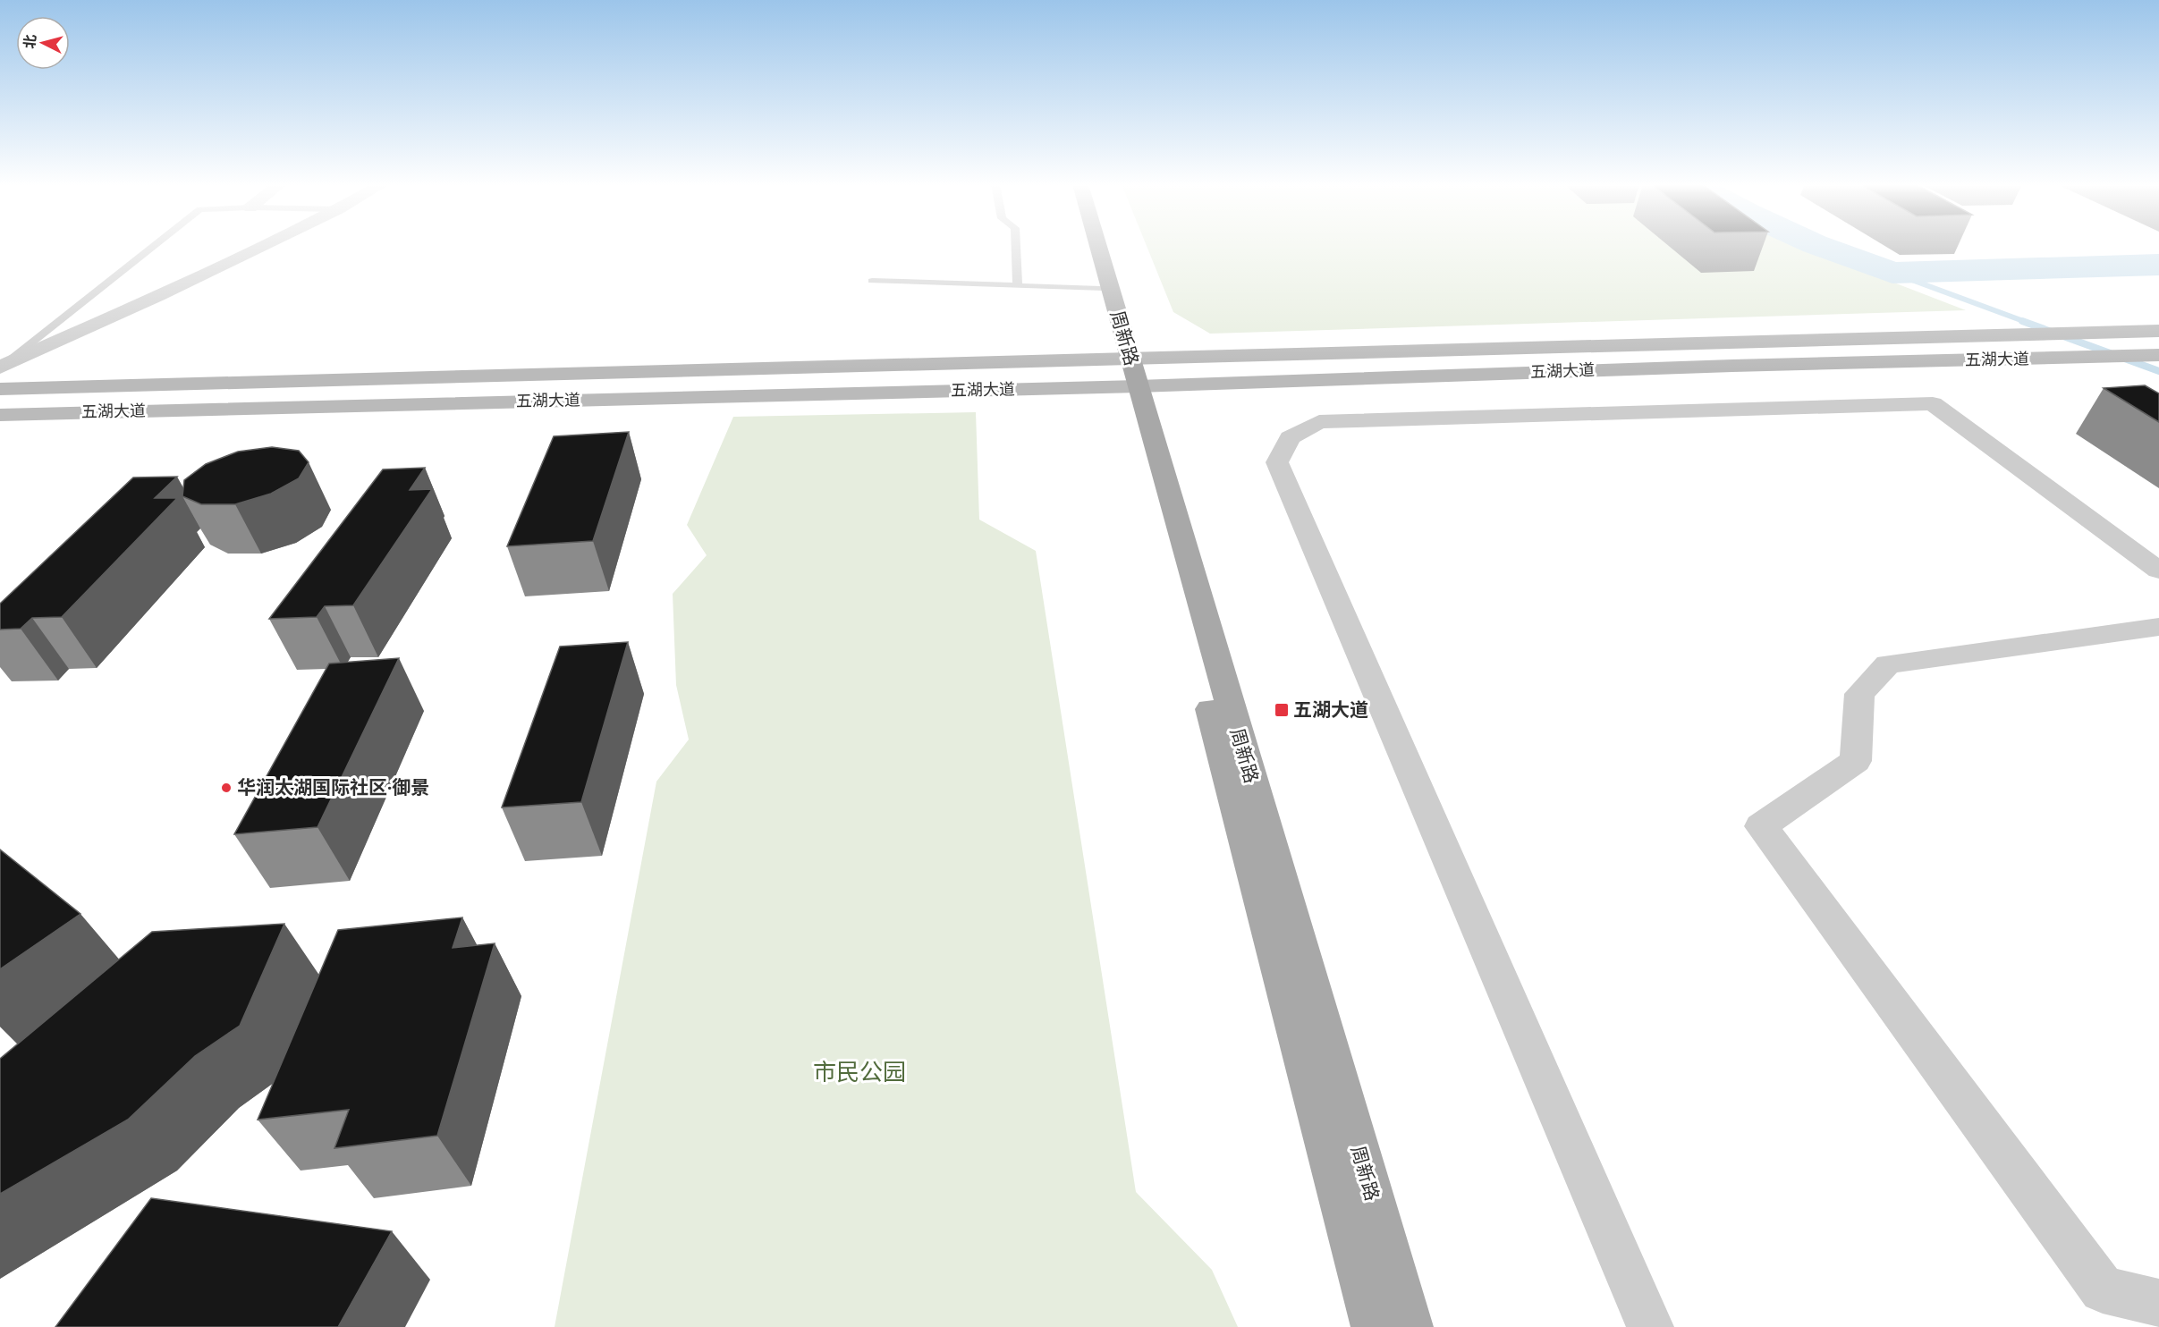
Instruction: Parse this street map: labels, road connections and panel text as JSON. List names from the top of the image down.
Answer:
{
  "streets": {
    "main road": ["周新路", "五湖大道"]
  },
  "crossings": [
    ["周新路", "五湖大道"]
  ],
  "parks": ["市民公园"],
  "places": {
    "transit": ["五湖大道"],
    "other": ["华润太湖国际社区·御景"]
  },
  "north": "left"
}
